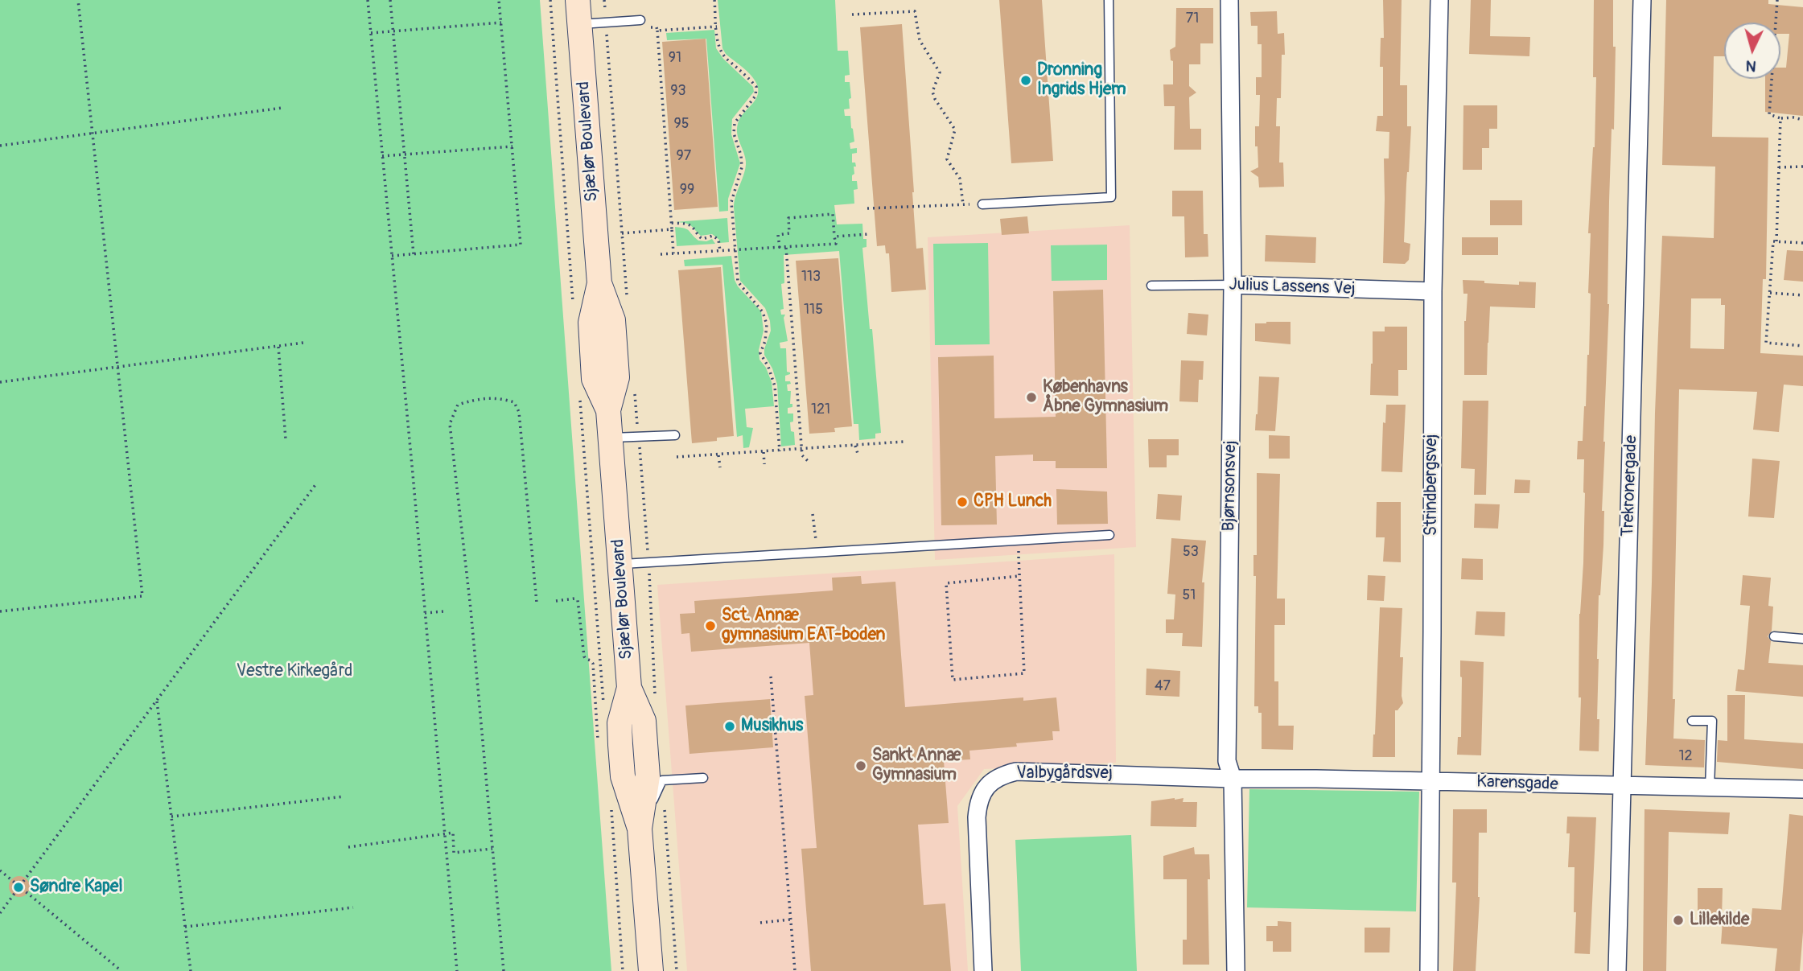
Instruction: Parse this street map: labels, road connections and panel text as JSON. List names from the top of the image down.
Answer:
{
  "streets": {
    "street": [
      "Sjælør Boulevard",
      "Julius Lassens Vej",
      "Strindbergsvej",
      "Bjørnsonsvej",
      "Trekronergade",
      "Valbygårdsvej",
      "Karensgade"
    ]
  },
  "crossings": [
    ["Julius Lassens Vej", "Strindbergsvej"],
    ["Julius Lassens Vej", "Bjørnsonsvej"],
    ["Strindbergsvej", "Karensgade"],
    ["Bjørnsonsvej", "Valbygårdsvej"],
    ["Bjørnsonsvej", "Karensgade"],
    ["Trekronergade", "Karensgade"],
    ["Valbygårdsvej", "Karensgade"]
  ],
  "parks": ["Vestre Kirkegård"],
  "places": [
    "Dronning Ingrids Hjem",
    "Københavns Åbne Gymnasium",
    "CPH Lunch",
    "Sct. Annæ gymnasium EAT-boden",
    "Musikhus",
    "Sankt Annæ Gymnasium",
    "Søndre Kapel",
    "Lillekilde"
  ],
  "house_numbers": [
    "71",
    "91",
    "93",
    "95",
    "97",
    "99",
    "113",
    "115",
    "121",
    "53",
    "51",
    "47",
    "12"
  ],
  "north": "bottom"
}
